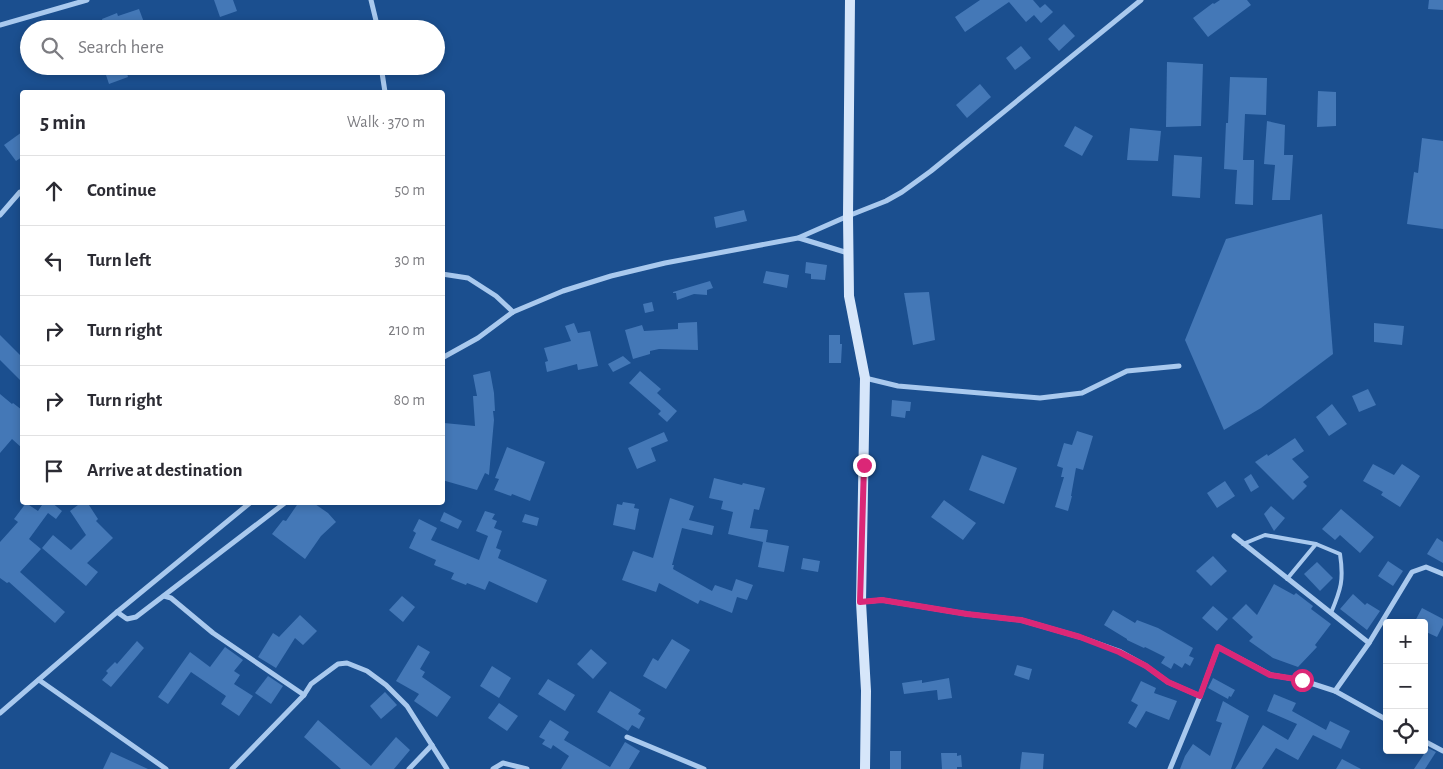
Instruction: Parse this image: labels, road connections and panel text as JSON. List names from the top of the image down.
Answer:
{
  "page": {
    "search": "Search here",
    "heading": ["5 min", "Walk · 370 m"],
    "list": [
      ["Continue", "50 m"],
      ["Turn left", "30 m"],
      ["Turn right", "210 m"],
      ["Turn right", "80 m"],
      "Arrive at destination"
    ],
    "map_buttons": ["+", "−"]
  }
}
